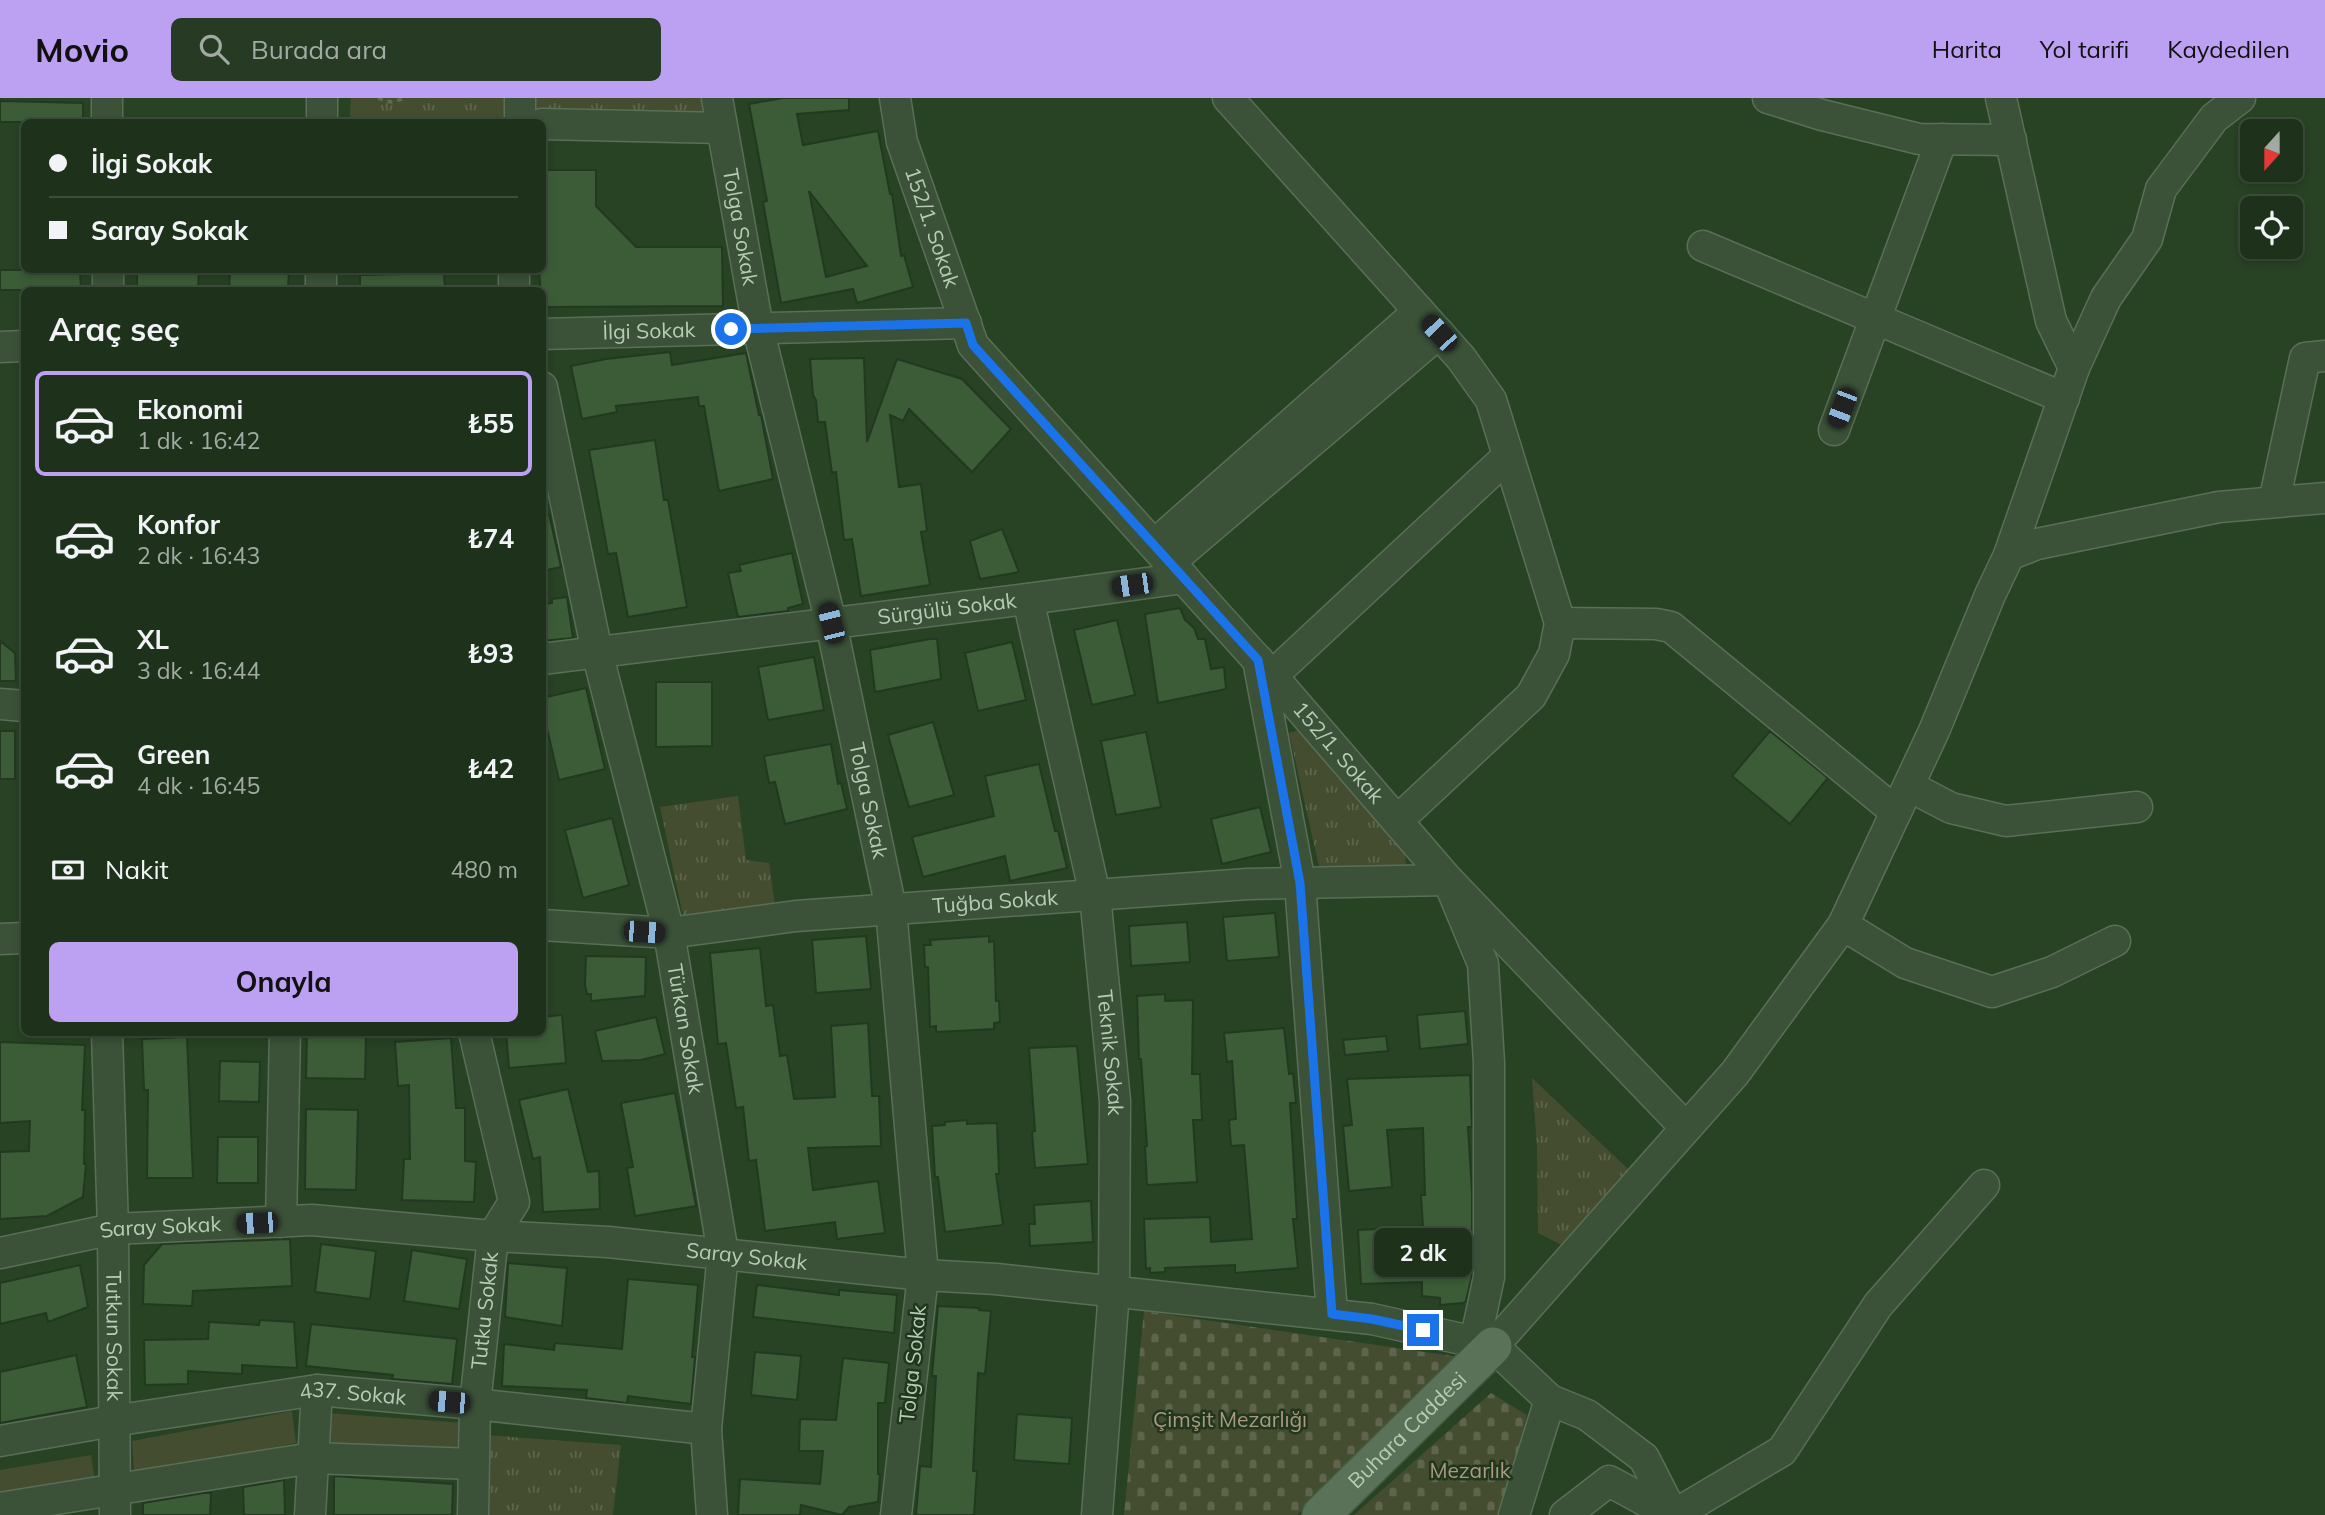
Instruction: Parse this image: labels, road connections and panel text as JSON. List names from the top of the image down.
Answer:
{
  "streets": {
    "main road": ["Buhara Caddesi"],
    "street": [
      "Tolga Sokak",
      "152/1. Sokak",
      "İlgi Sokak",
      "Sürgülü Sokak",
      "Tuğba Sokak",
      "Türkan Sokak",
      "Teknik Sokak",
      "Saray Sokak",
      "Tutku Sokak",
      "Tutkun Sokak",
      "437. Sokak"
    ]
  },
  "crossings": [
    ["Tolga Sokak", "İlgi Sokak"],
    ["Tolga Sokak", "Sürgülü Sokak"],
    ["Tolga Sokak", "Tuğba Sokak"],
    ["Tolga Sokak", "Saray Sokak"],
    ["152/1. Sokak", "İlgi Sokak"],
    ["152/1. Sokak", "Sürgülü Sokak"],
    ["152/1. Sokak", "Tuğba Sokak"],
    ["Sürgülü Sokak", "Türkan Sokak"],
    ["Sürgülü Sokak", "Teknik Sokak"],
    ["Tuğba Sokak", "Türkan Sokak"],
    ["Tuğba Sokak", "Teknik Sokak"],
    ["Türkan Sokak", "Saray Sokak"],
    ["Türkan Sokak", "437. Sokak"],
    ["Teknik Sokak", "Saray Sokak"],
    ["Saray Sokak", "Tutku Sokak"],
    ["Saray Sokak", "Tutkun Sokak"],
    ["Saray Sokak", "Buhara Caddesi"],
    ["Tutku Sokak", "437. Sokak"],
    ["Tutkun Sokak", "437. Sokak"]
  ],
  "parks": ["Çimşit Mezarlığı", "Mezarlık"],
  "north": "bottom",
  "page": {
    "header": "Movio",
    "search": "Burada ara",
    "nav": ["Harita", "Yol tarifi", "Kaydedilen"],
    "banner": ["İlgi Sokak", "Saray Sokak"],
    "heading": "Araç seç",
    "list": [
      {
        "name": "Ekonomi",
        "note": "1 dk · 16:42",
        "value": "₺55"
      },
      {
        "name": "Konfor",
        "note": "2 dk · 16:43",
        "value": "₺74"
      },
      {
        "name": "XL",
        "note": "3 dk · 16:44",
        "value": "₺93"
      },
      {
        "name": "Green",
        "note": "4 dk · 16:45",
        "value": "₺42"
      }
    ],
    "pay": ["Nakit", "480 m"],
    "buttons": "Onayla",
    "bubble": "2 dk"
  }
}
